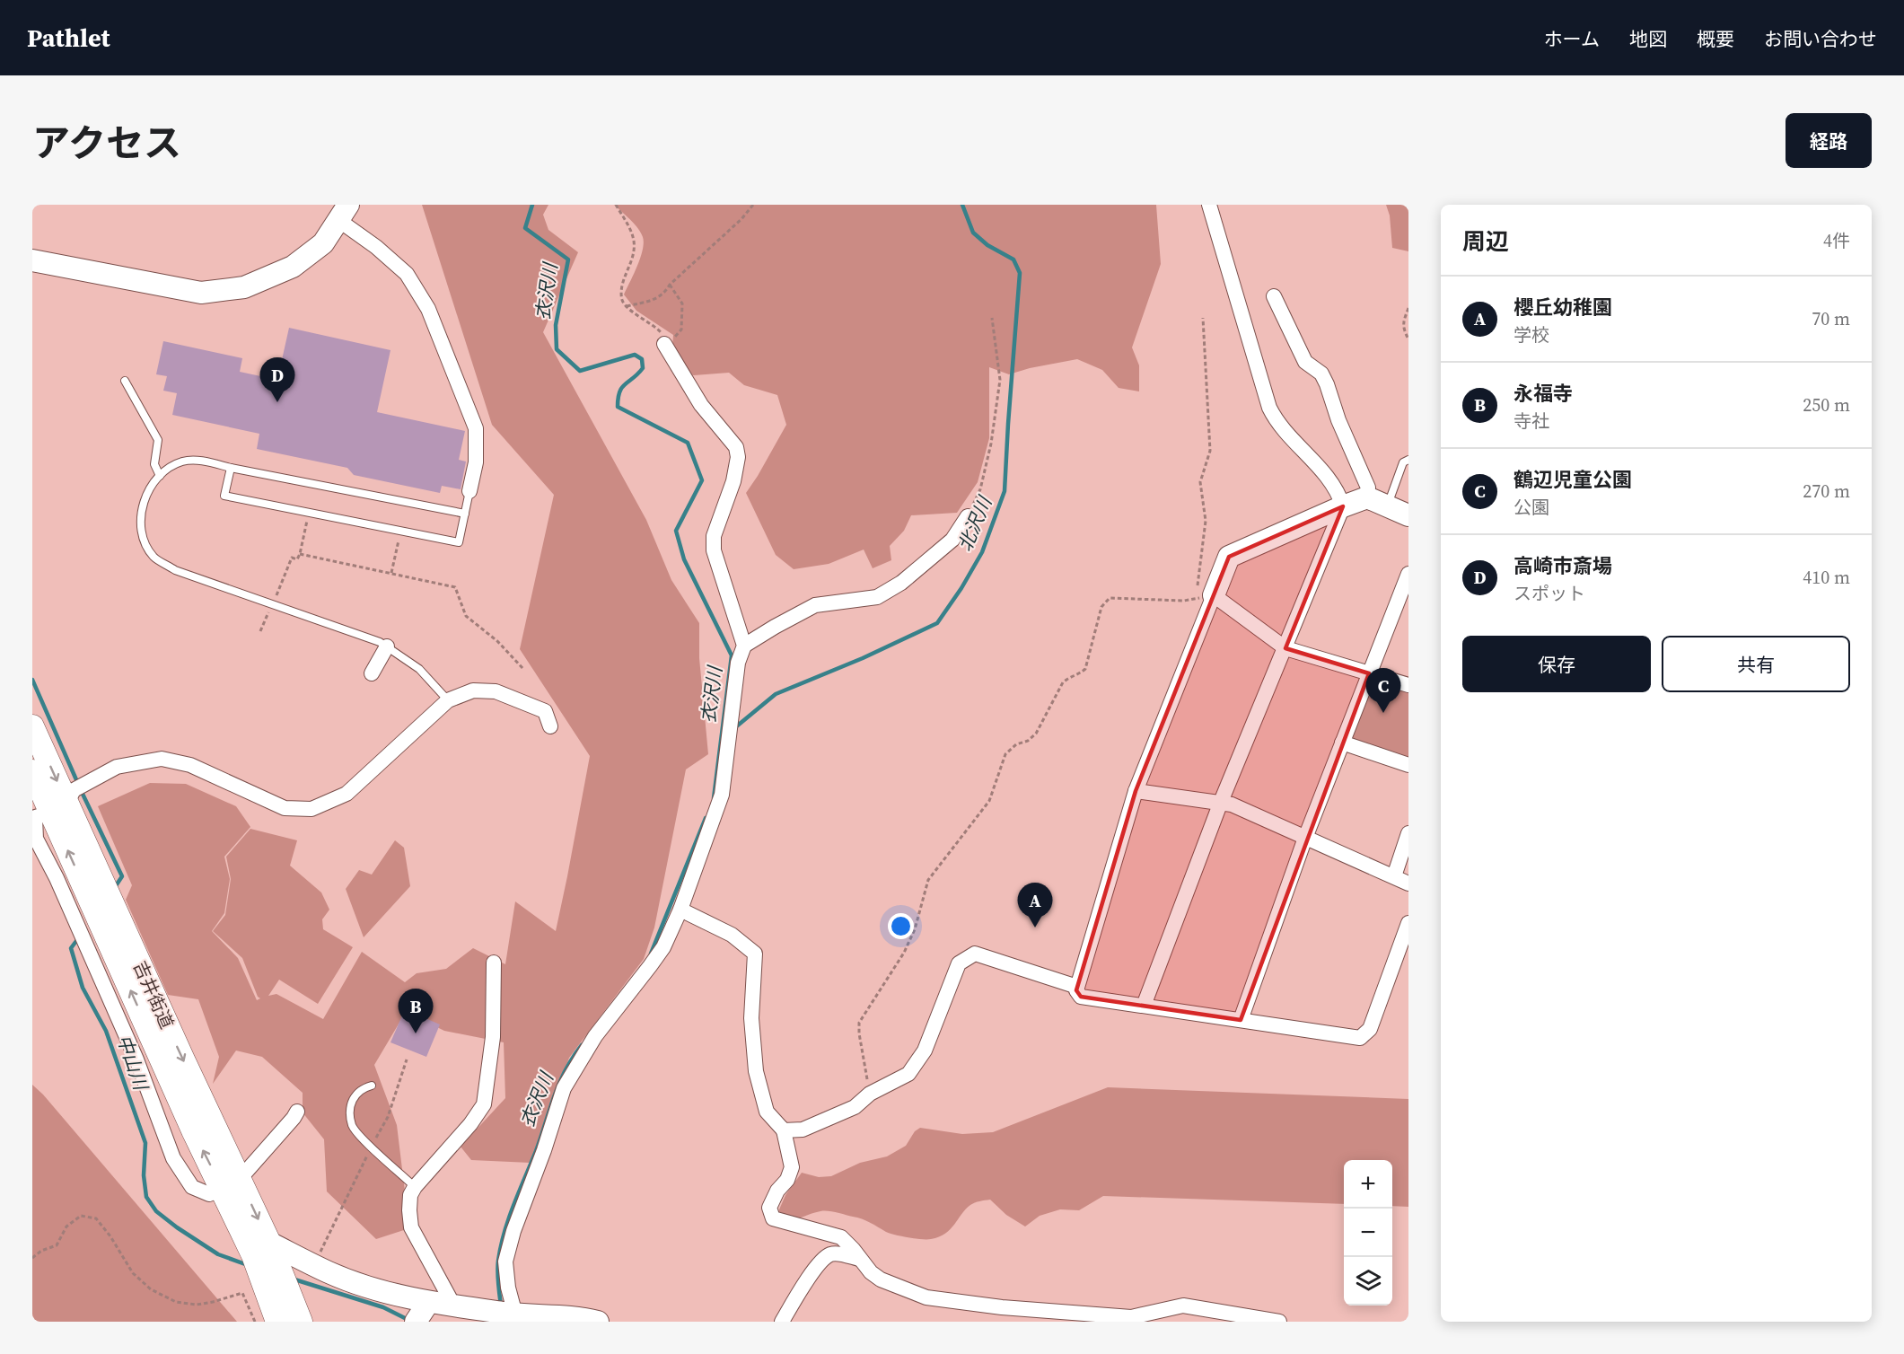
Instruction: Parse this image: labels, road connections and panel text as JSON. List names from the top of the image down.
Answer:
{
  "streets": {
    "main road": ["吉井街道"]
  },
  "water": ["衣沢川", "北沢川", "中山川"],
  "page": {
    "header": "Pathlet",
    "nav": [
      "ホーム",
      "地図",
      "概要",
      "お問い合わせ"
    ],
    "title": "アクセス",
    "buttons": [
      "経路",
      ["保存", "共有"]
    ],
    "heading": ["周辺", "4件"],
    "list": [
      {
        "mark": "A",
        "name": "櫻丘幼稚園",
        "note": "学校",
        "value": "70 m"
      },
      {
        "mark": "B",
        "name": "永福寺",
        "note": "寺社",
        "value": "250 m"
      },
      {
        "mark": "C",
        "name": "鶴辺児童公園",
        "note": "公園",
        "value": "270 m"
      },
      {
        "mark": "D",
        "name": "高崎市斎場",
        "note": "スポット",
        "value": "410 m"
      }
    ],
    "pins": [
      "D",
      "C",
      "A",
      "B"
    ],
    "map_buttons": ["+", "−"]
  }
}
